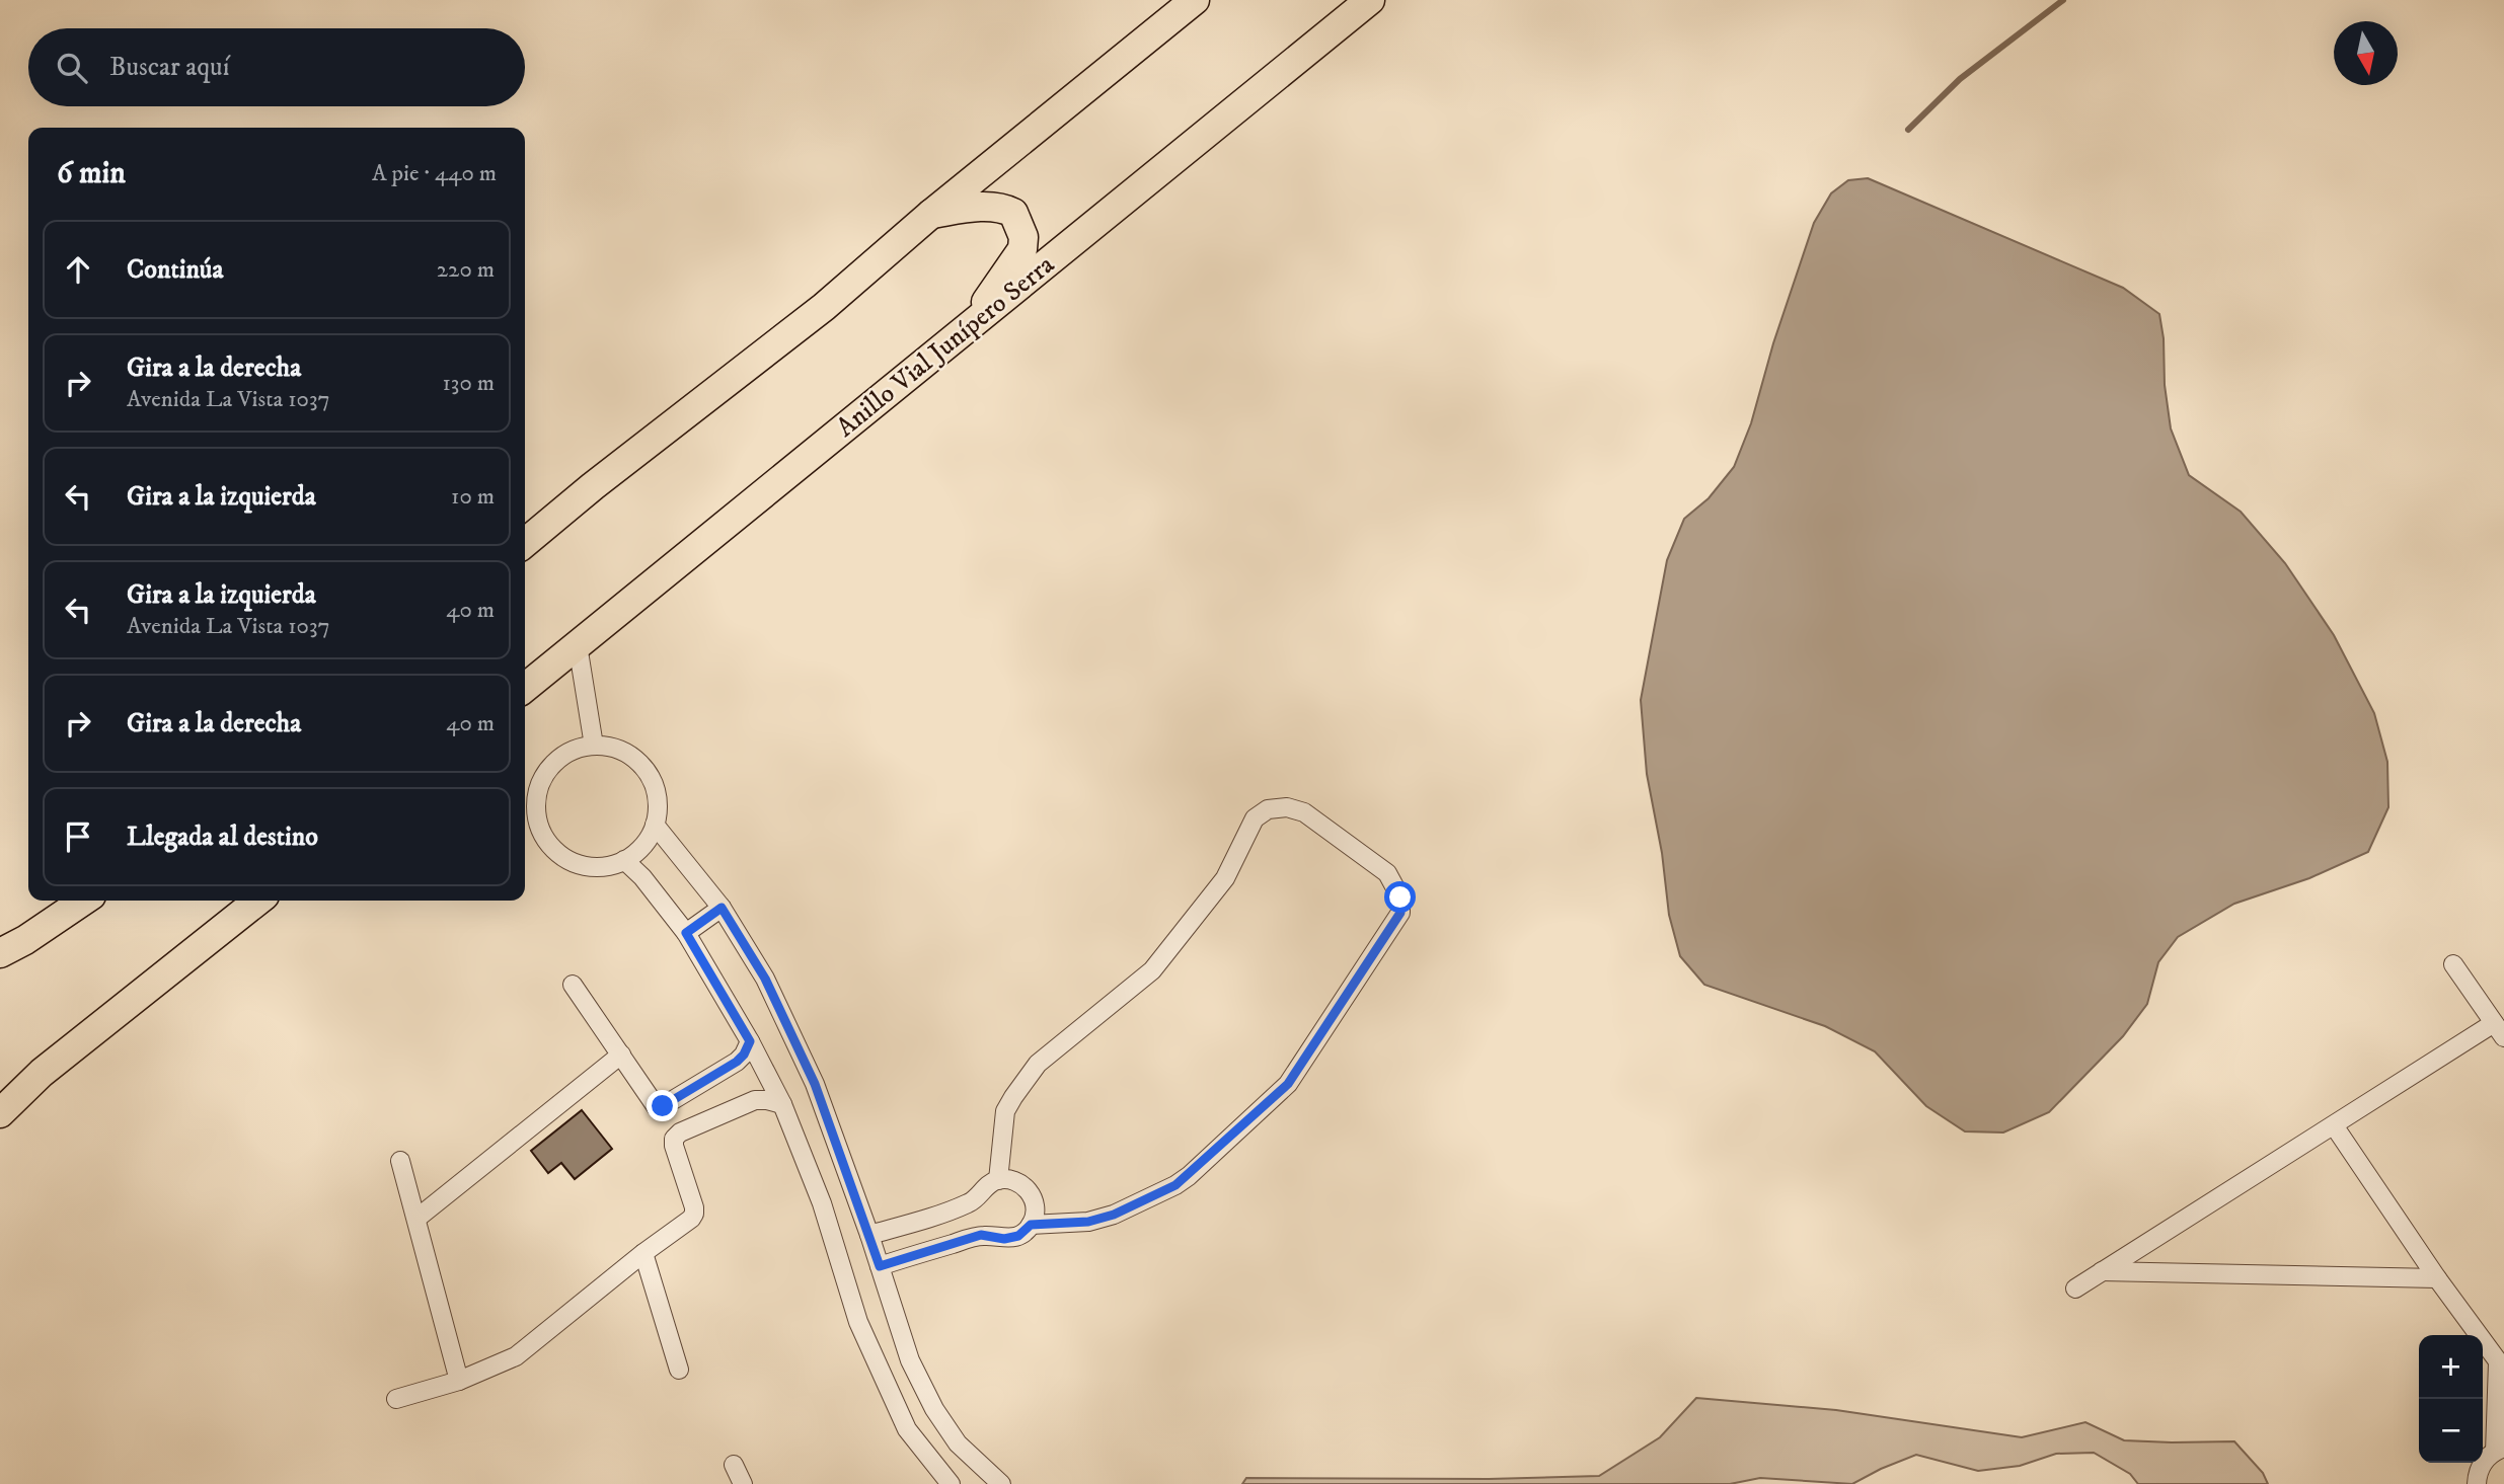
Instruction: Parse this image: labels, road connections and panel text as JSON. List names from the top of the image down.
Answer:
{
  "streets": {
    "highway": ["Anillo Vial Junípero Serra"]
  },
  "north": "bottom",
  "page": {
    "search": "Buscar aquí",
    "heading": ["6 min", "A pie · 440 m"],
    "list": [
      ["Continúa", "220 m"],
      ["Gira a la derecha", "Avenida La Vista 1037", "130 m"],
      ["Gira a la izquierda", "10 m"],
      ["Gira a la izquierda", "Avenida La Vista 1037", "40 m"],
      ["Gira a la derecha", "40 m"],
      "Llegada al destino"
    ],
    "map_buttons": ["+", "−"]
  }
}
